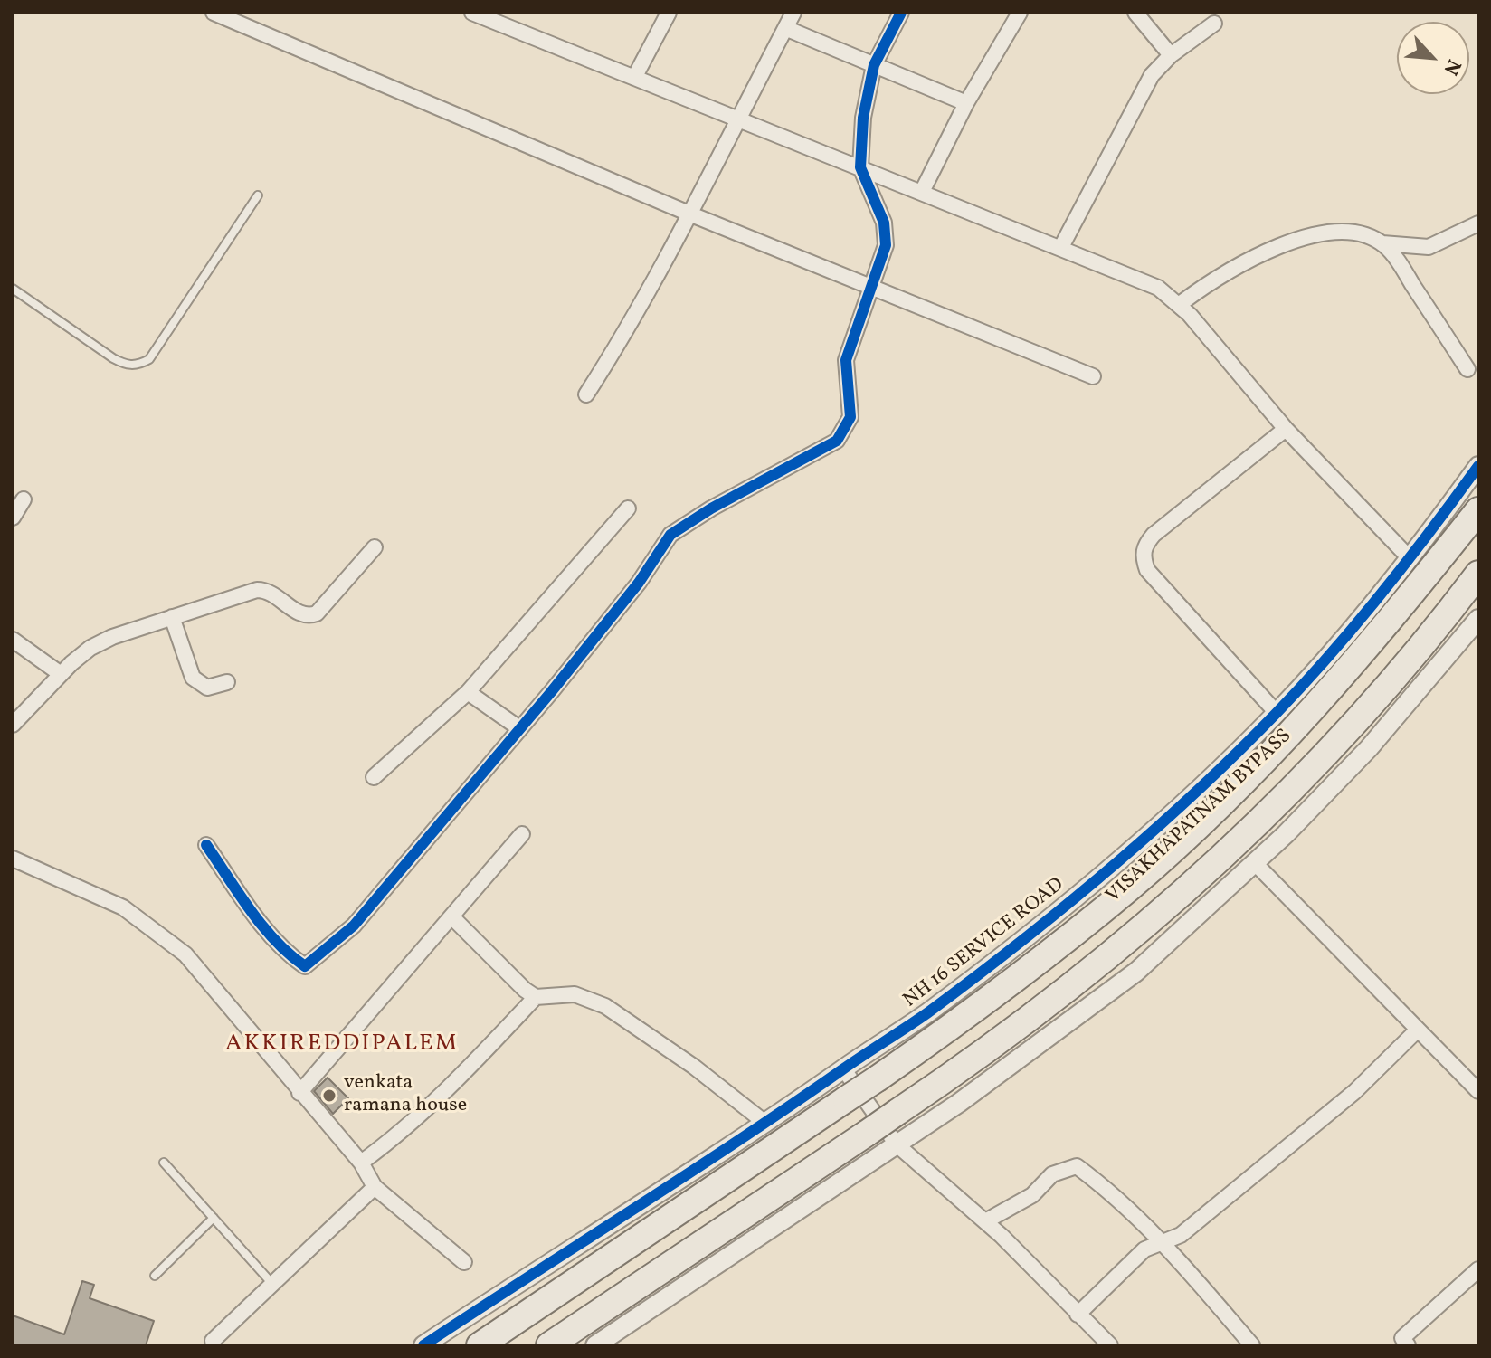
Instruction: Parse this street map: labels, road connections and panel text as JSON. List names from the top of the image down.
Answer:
{
  "streets": {
    "highway": ["VISAKHAPATNAM BYPASS"],
    "street": ["NH 16 SERVICE ROAD"]
  },
  "districts": ["AKKIREDDIPALEM"],
  "places": ["venkata ramana house"],
  "north": "bottom right"
}
